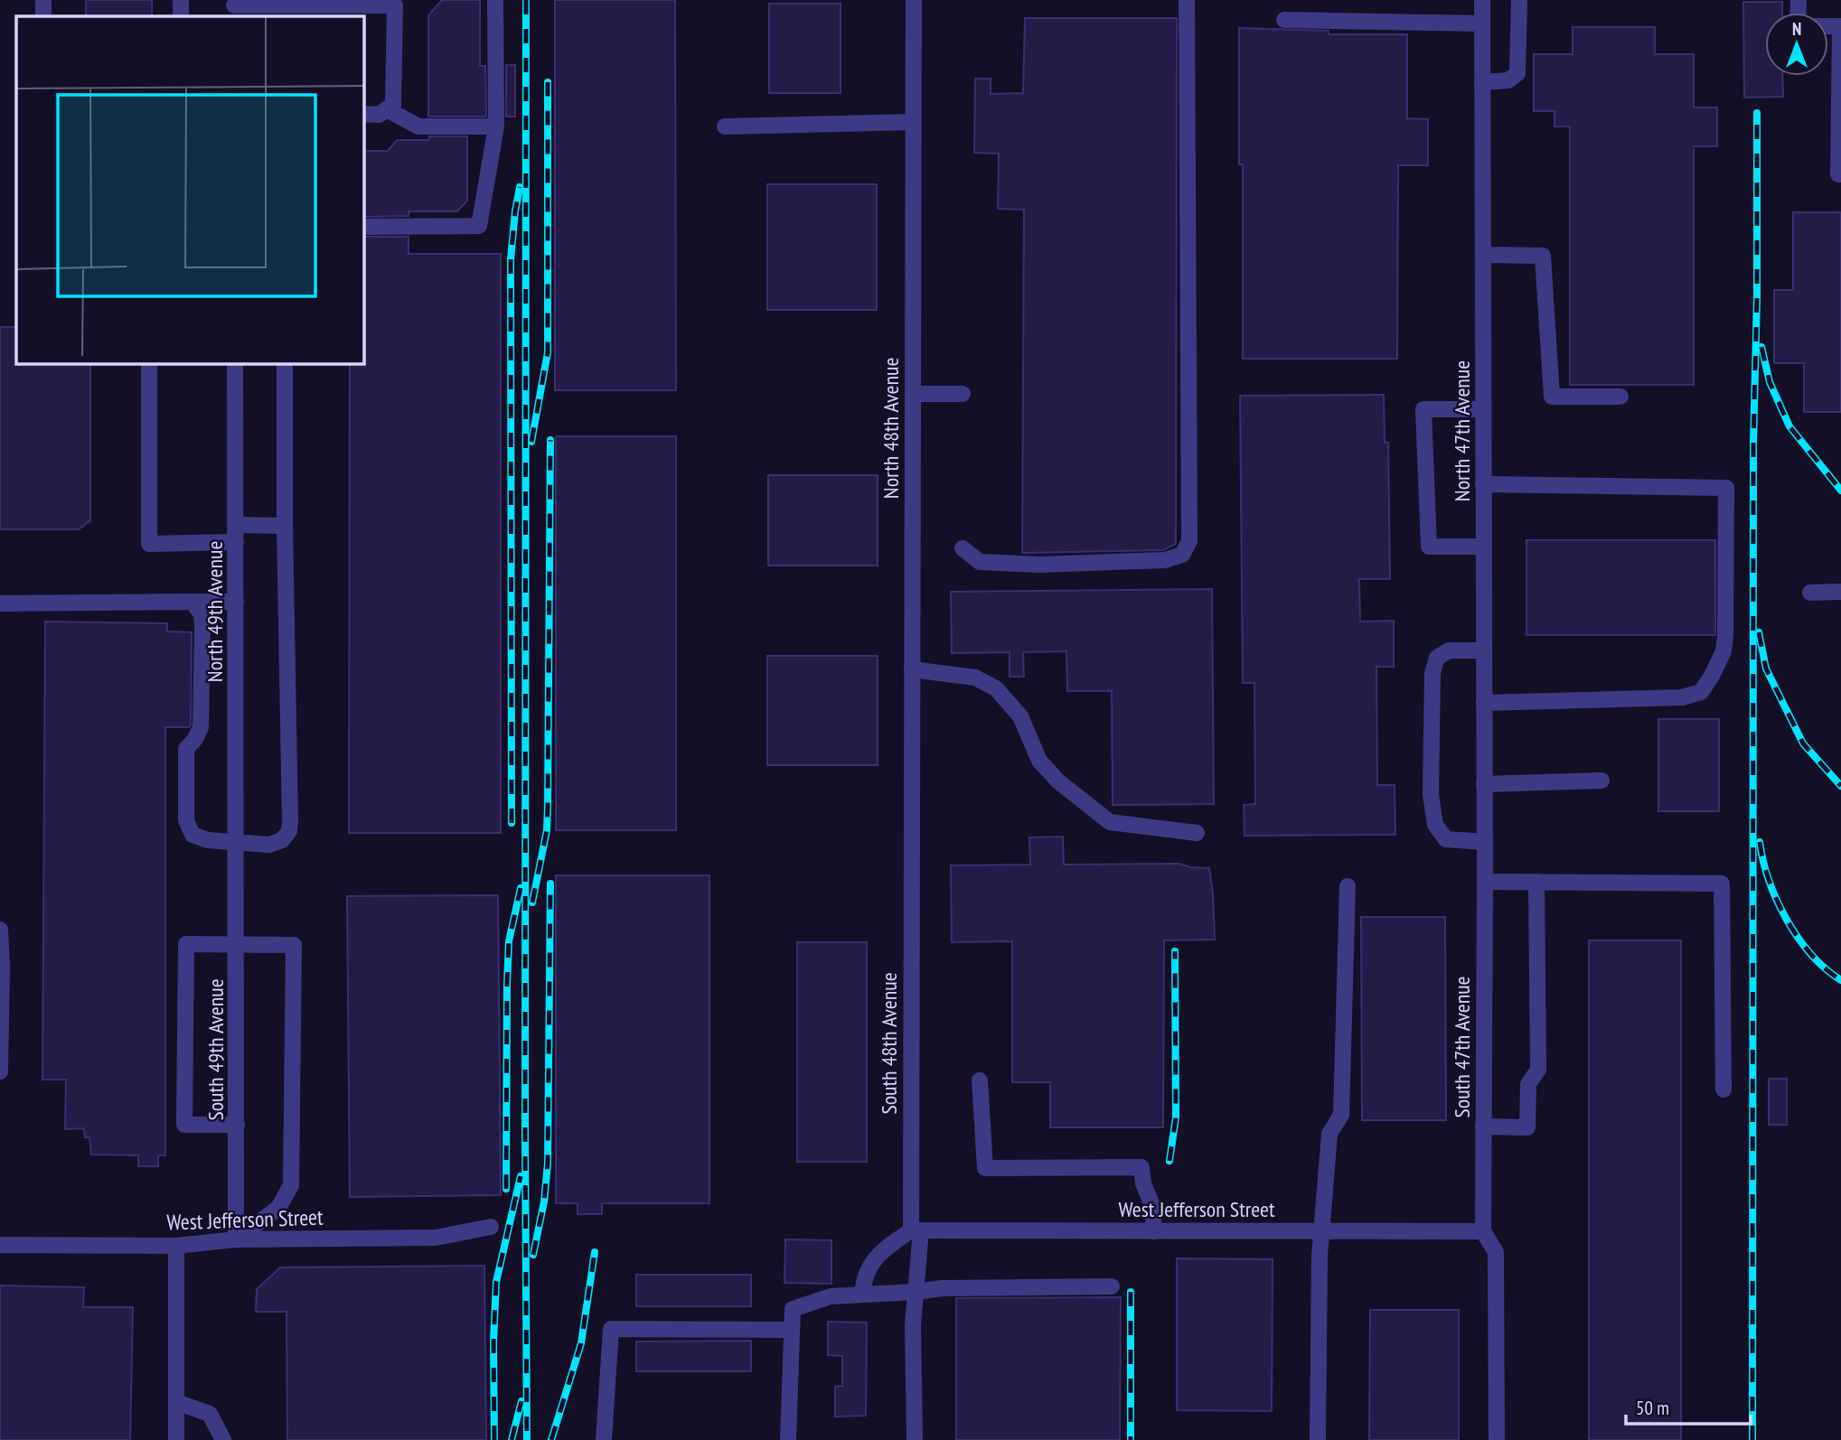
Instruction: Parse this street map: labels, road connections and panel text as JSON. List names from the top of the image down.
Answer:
{
  "streets": {
    "street": [
      "North 48th Avenue",
      "North 47th Avenue",
      "North 49th Avenue",
      "South 48th Avenue",
      "South 47th Avenue",
      "South 49th Avenue",
      "West Jefferson Street"
    ]
  },
  "crossings": [
    ["North 48th Avenue", "South 48th Avenue"],
    ["North 47th Avenue", "South 47th Avenue"],
    ["North 49th Avenue", "South 49th Avenue"],
    ["South 48th Avenue", "West Jefferson Street"],
    ["South 47th Avenue", "West Jefferson Street"],
    ["South 49th Avenue", "West Jefferson Street"]
  ],
  "scale_bar": "50 m",
  "north": "top"
}
